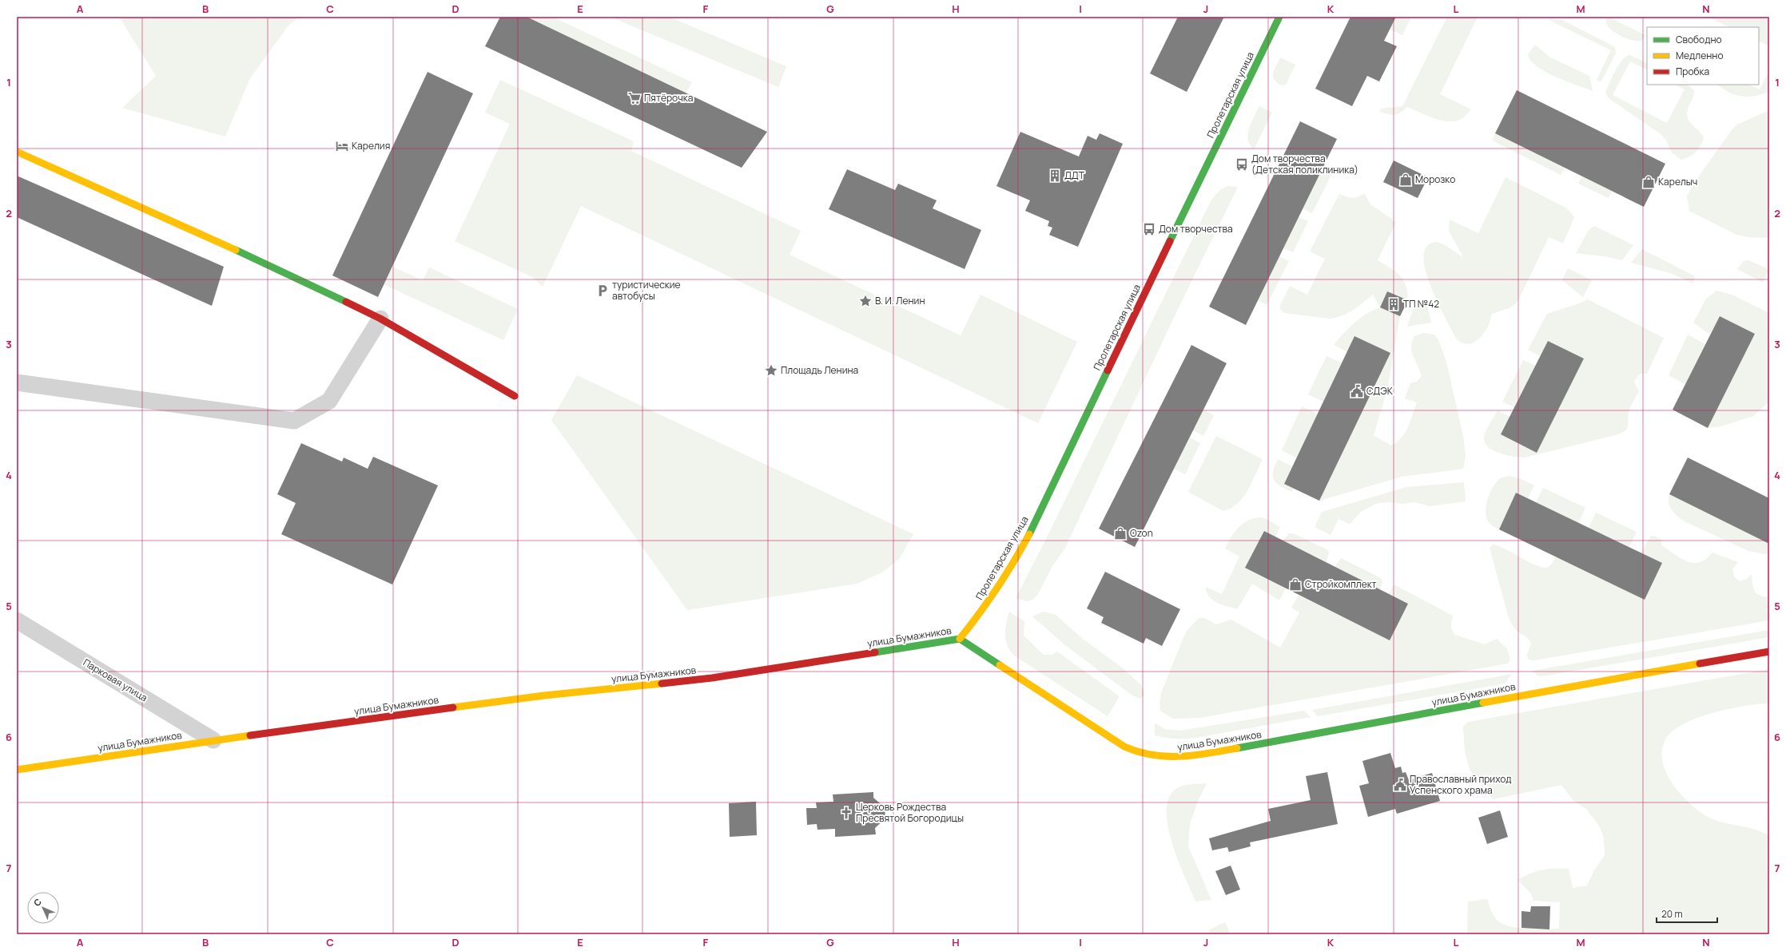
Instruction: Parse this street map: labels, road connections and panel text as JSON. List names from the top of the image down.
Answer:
{
  "streets": {
    "street": ["Пролетарская улица", "улица Бумажников", "Парковая улица"]
  },
  "crossings": [
    ["Пролетарская улица", "улица Бумажников"],
    ["улица Бумажников", "Парковая улица"]
  ],
  "places": {
    "supermarket": ["Пятёрочка"],
    "hotel": ["Карелия"],
    "bus stop": ["Дом творчества (Детская поликлиника)", "Дом творчества"],
    "building": ["ДДТ", "ТП №42"],
    "shop": [
      "Морозко",
      "Карелыч",
      "Ozon",
      "Стройкомплект"
    ],
    "parking": ["туристические автобусы"],
    "place": ["В. И. Ленин", "Площадь Ленина"],
    "public building": ["СДЭК", "Православный приход Успенского храма"],
    "church": ["Церковь Рождества Пресвятой Богородицы"]
  },
  "legend": ["Свободно", "Медленно", "Пробка"],
  "scale_bar": "20 m",
  "north": "top left",
  "grid": {
    "columns": [
      "A",
      "B",
      "C",
      "D",
      "E",
      "F",
      "G",
      "H",
      "I",
      "J",
      "K",
      "L",
      "M",
      "N"
    ],
    "rows": [
      "1",
      "2",
      "3",
      "4",
      "5",
      "6",
      "7"
    ]
  }
}
